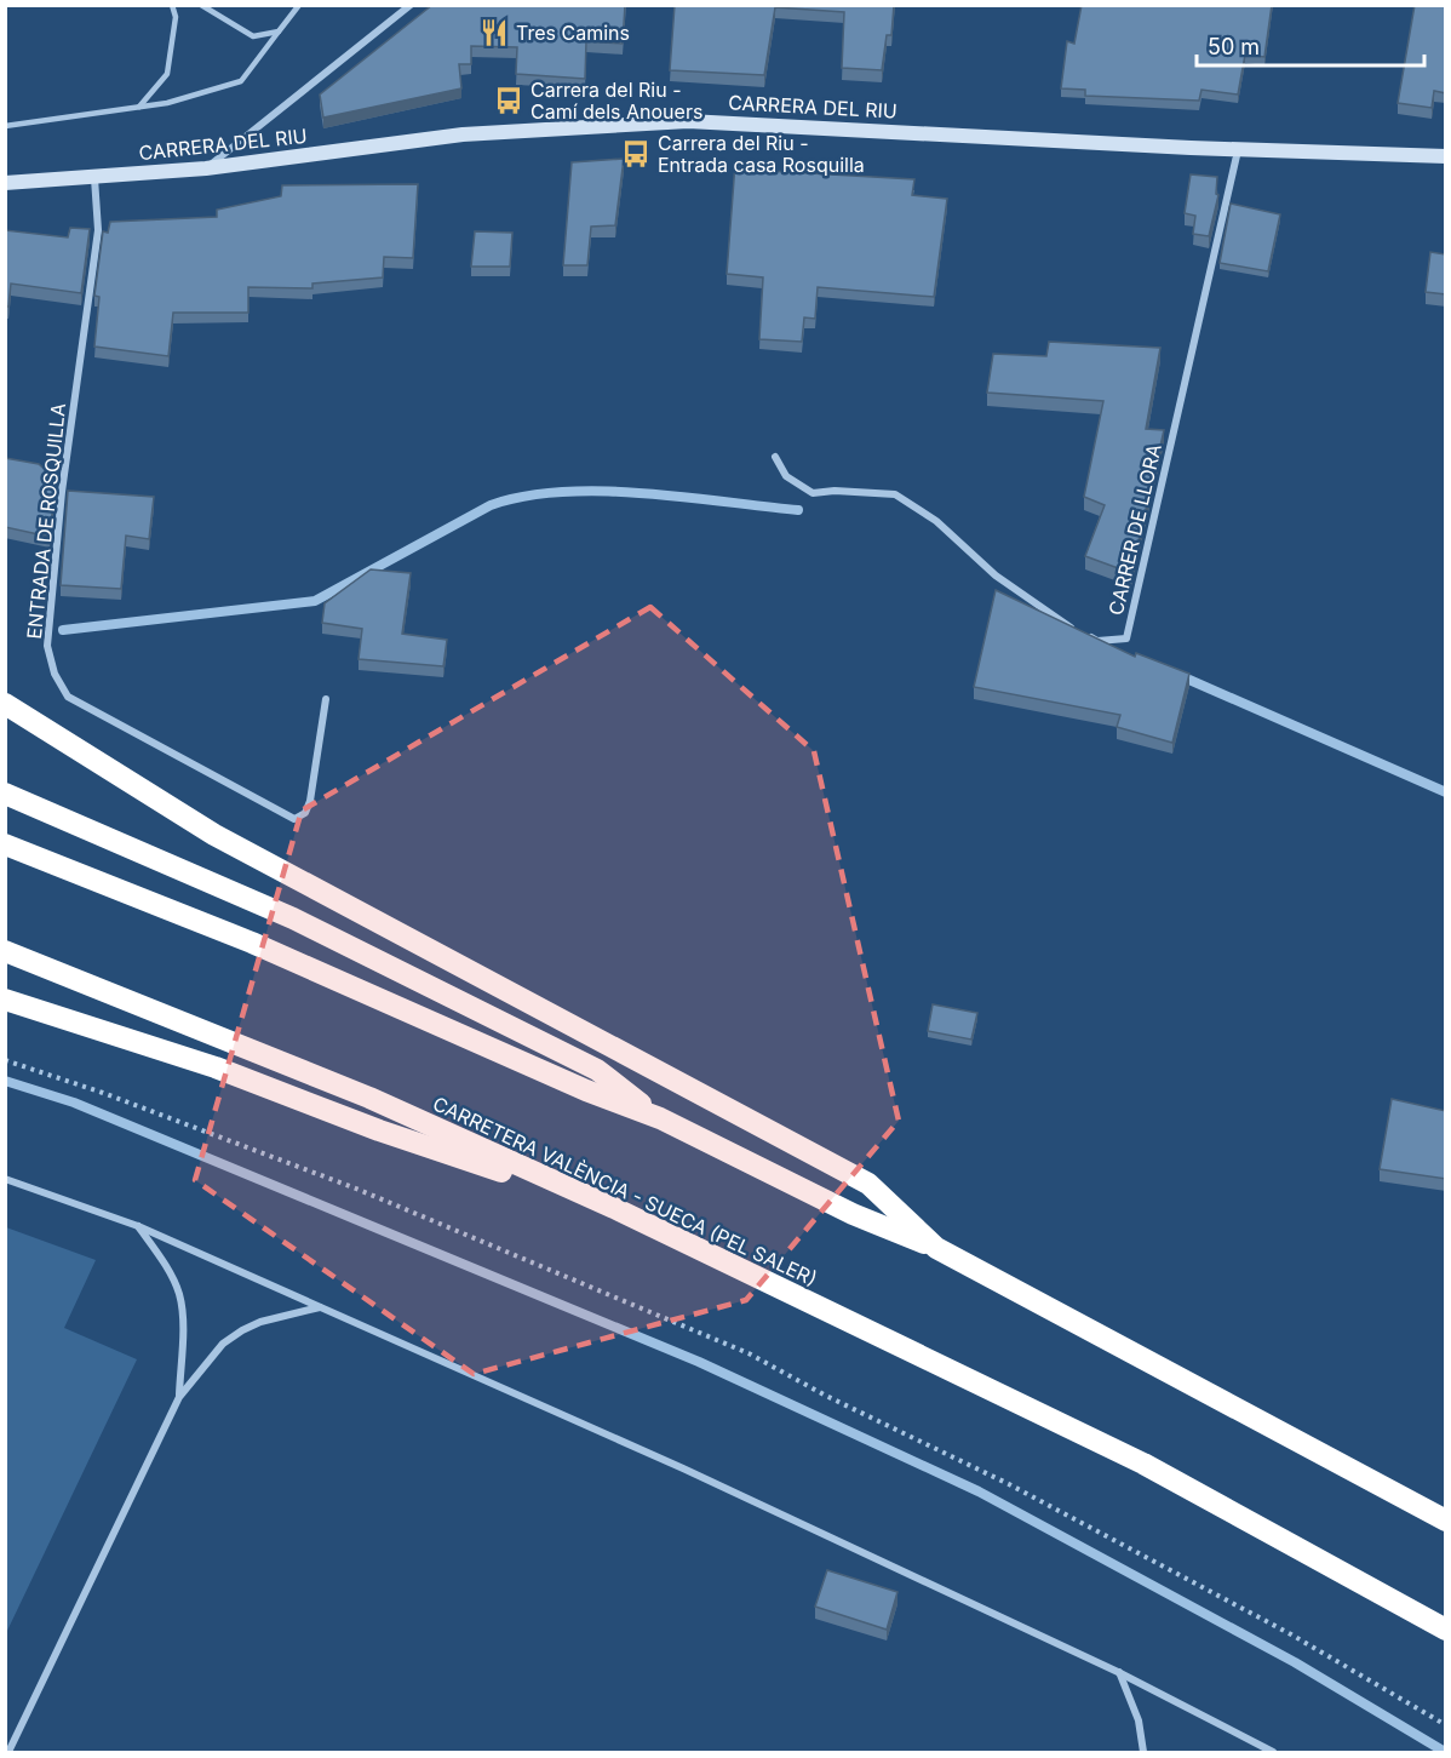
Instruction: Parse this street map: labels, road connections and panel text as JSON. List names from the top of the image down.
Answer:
{
  "streets": {
    "highway": ["CARRETERA VALÈNCIA - SUECA (PEL SALER)"],
    "street": ["CARRERA DEL RIU", "ENTRADA DE ROSQUILLA", "CARRER DE LLORA"]
  },
  "crossings": [
    ["CARRERA DEL RIU", "ENTRADA DE ROSQUILLA"],
    ["CARRERA DEL RIU", "CARRER DE LLORA"]
  ],
  "places": {
    "restaurant": ["Tres Camins"],
    "bus stop": ["Carrera del Riu - Camí dels Anouers", "Carrera del Riu - Entrada casa Rosquilla"]
  },
  "scale_bar": "50 m"
}
